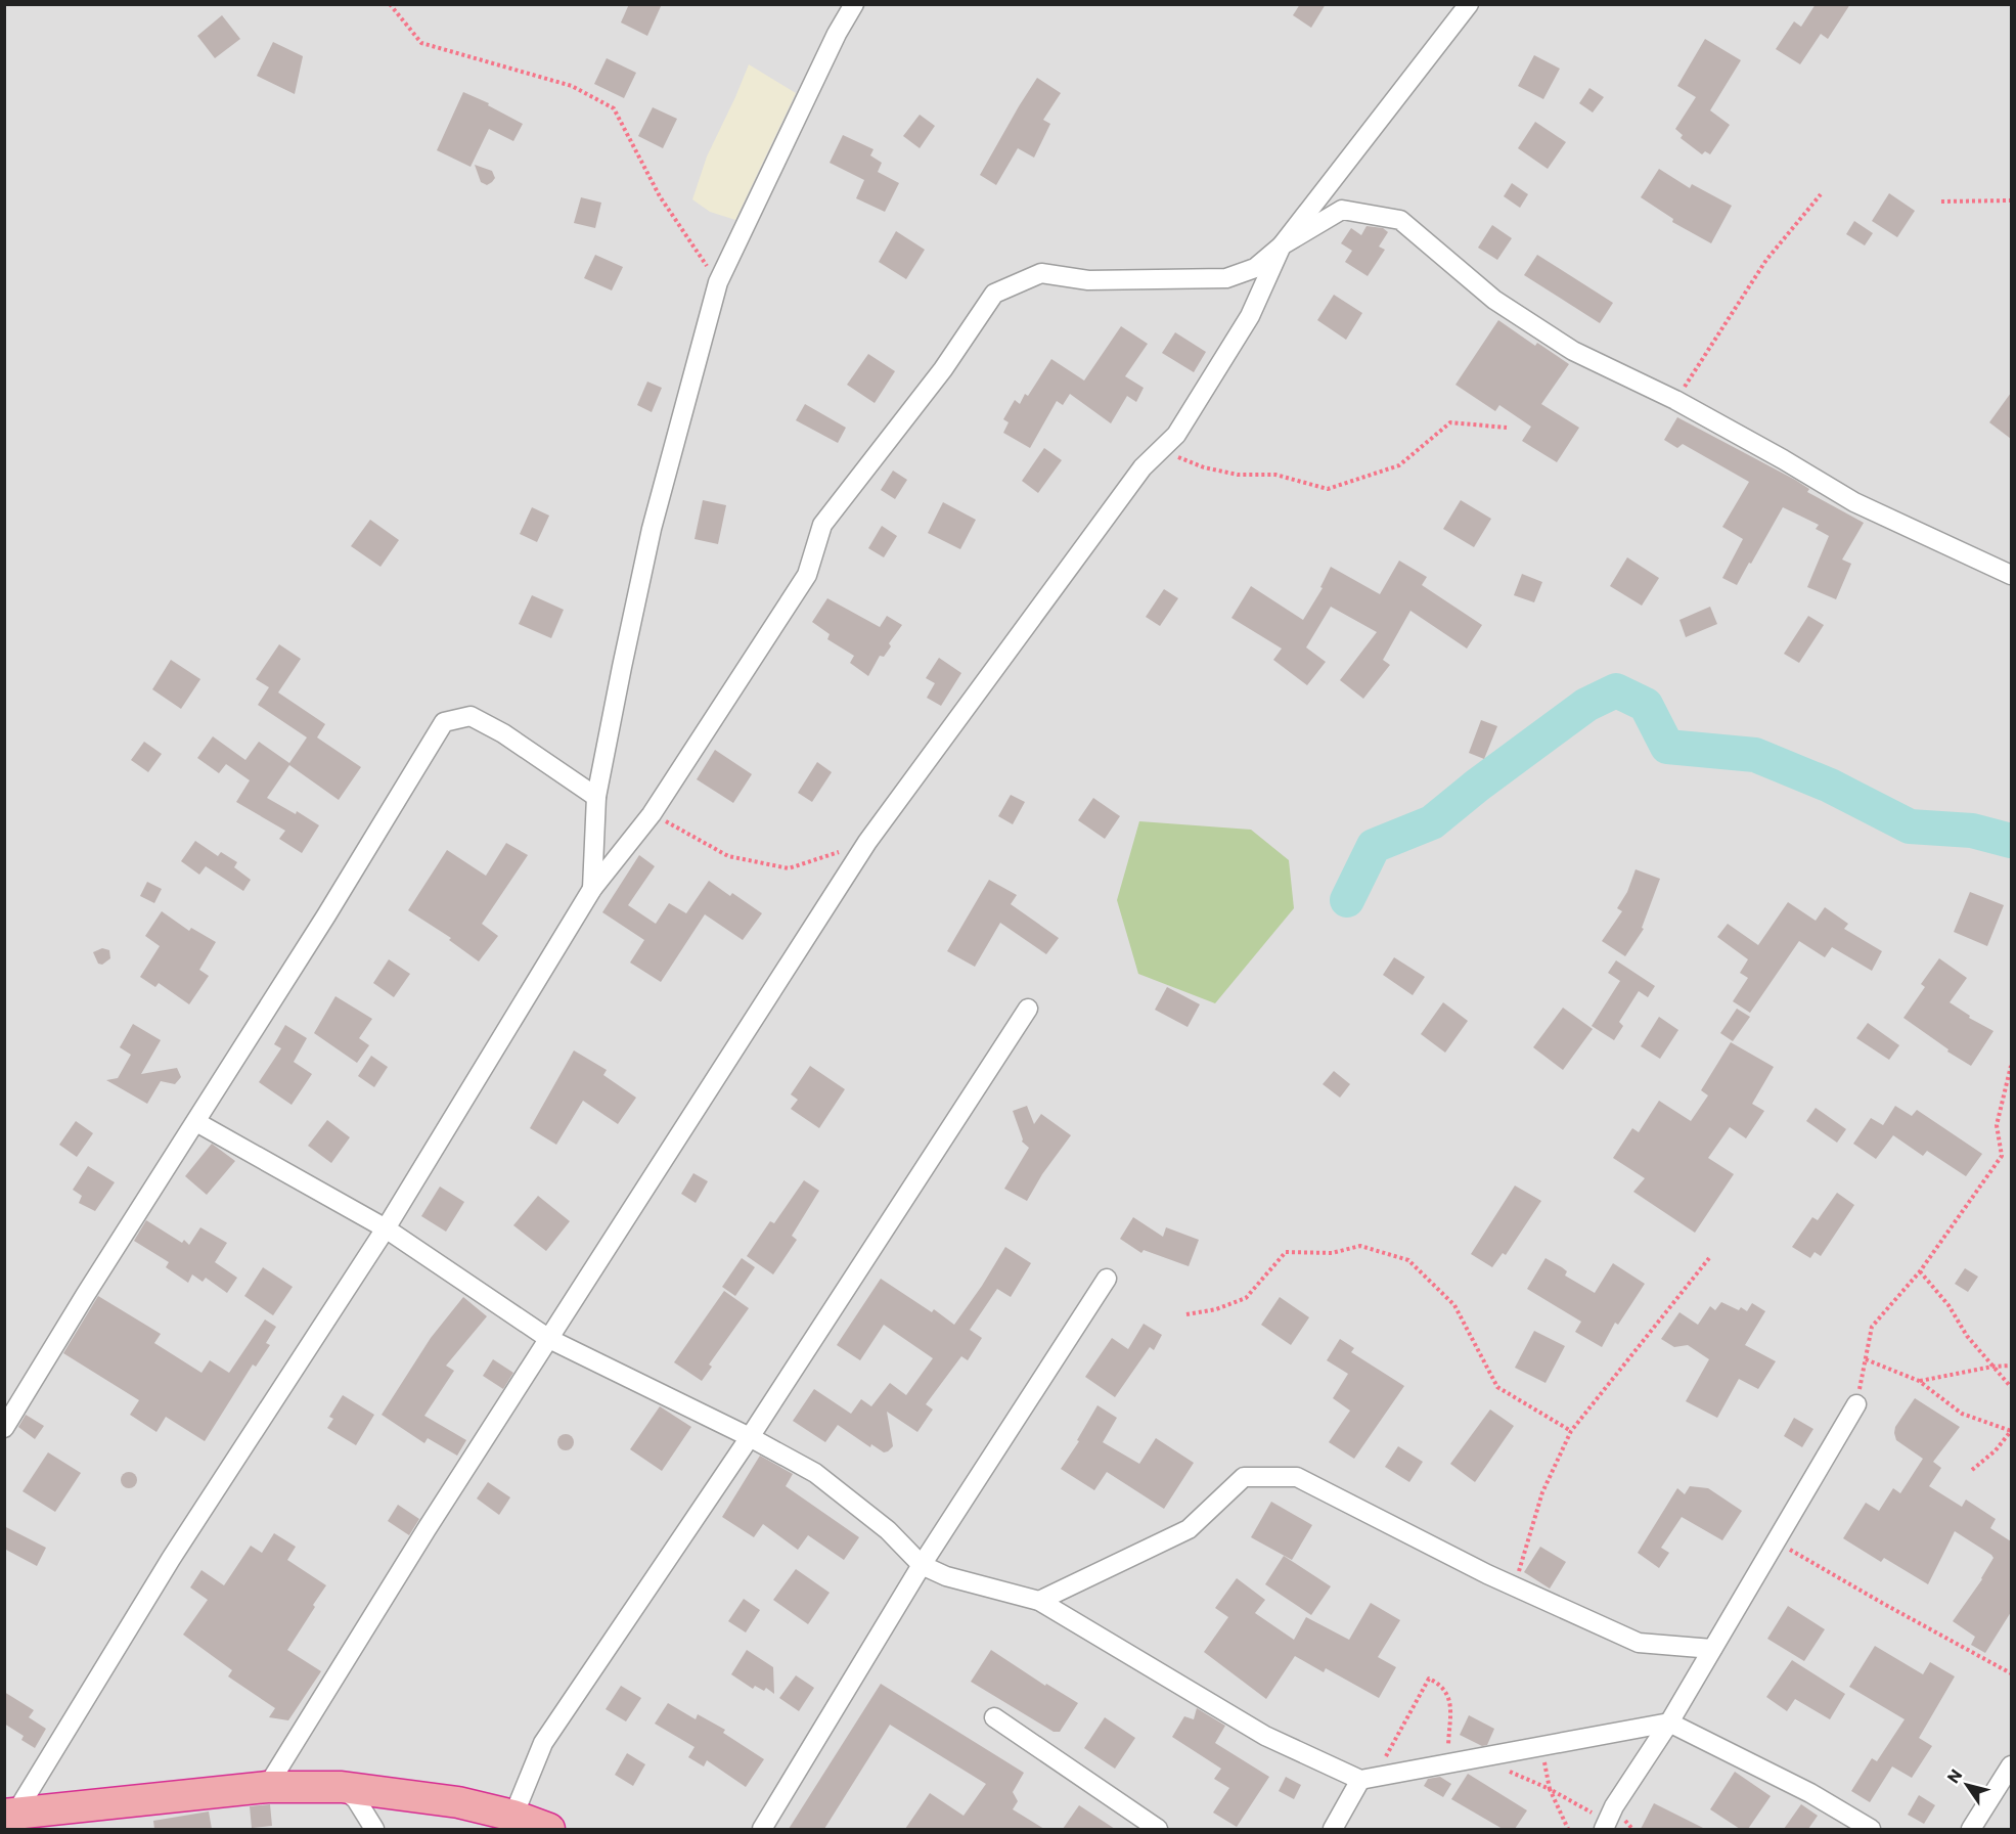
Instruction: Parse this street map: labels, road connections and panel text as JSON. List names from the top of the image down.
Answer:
{
  "north": "top left"
}
